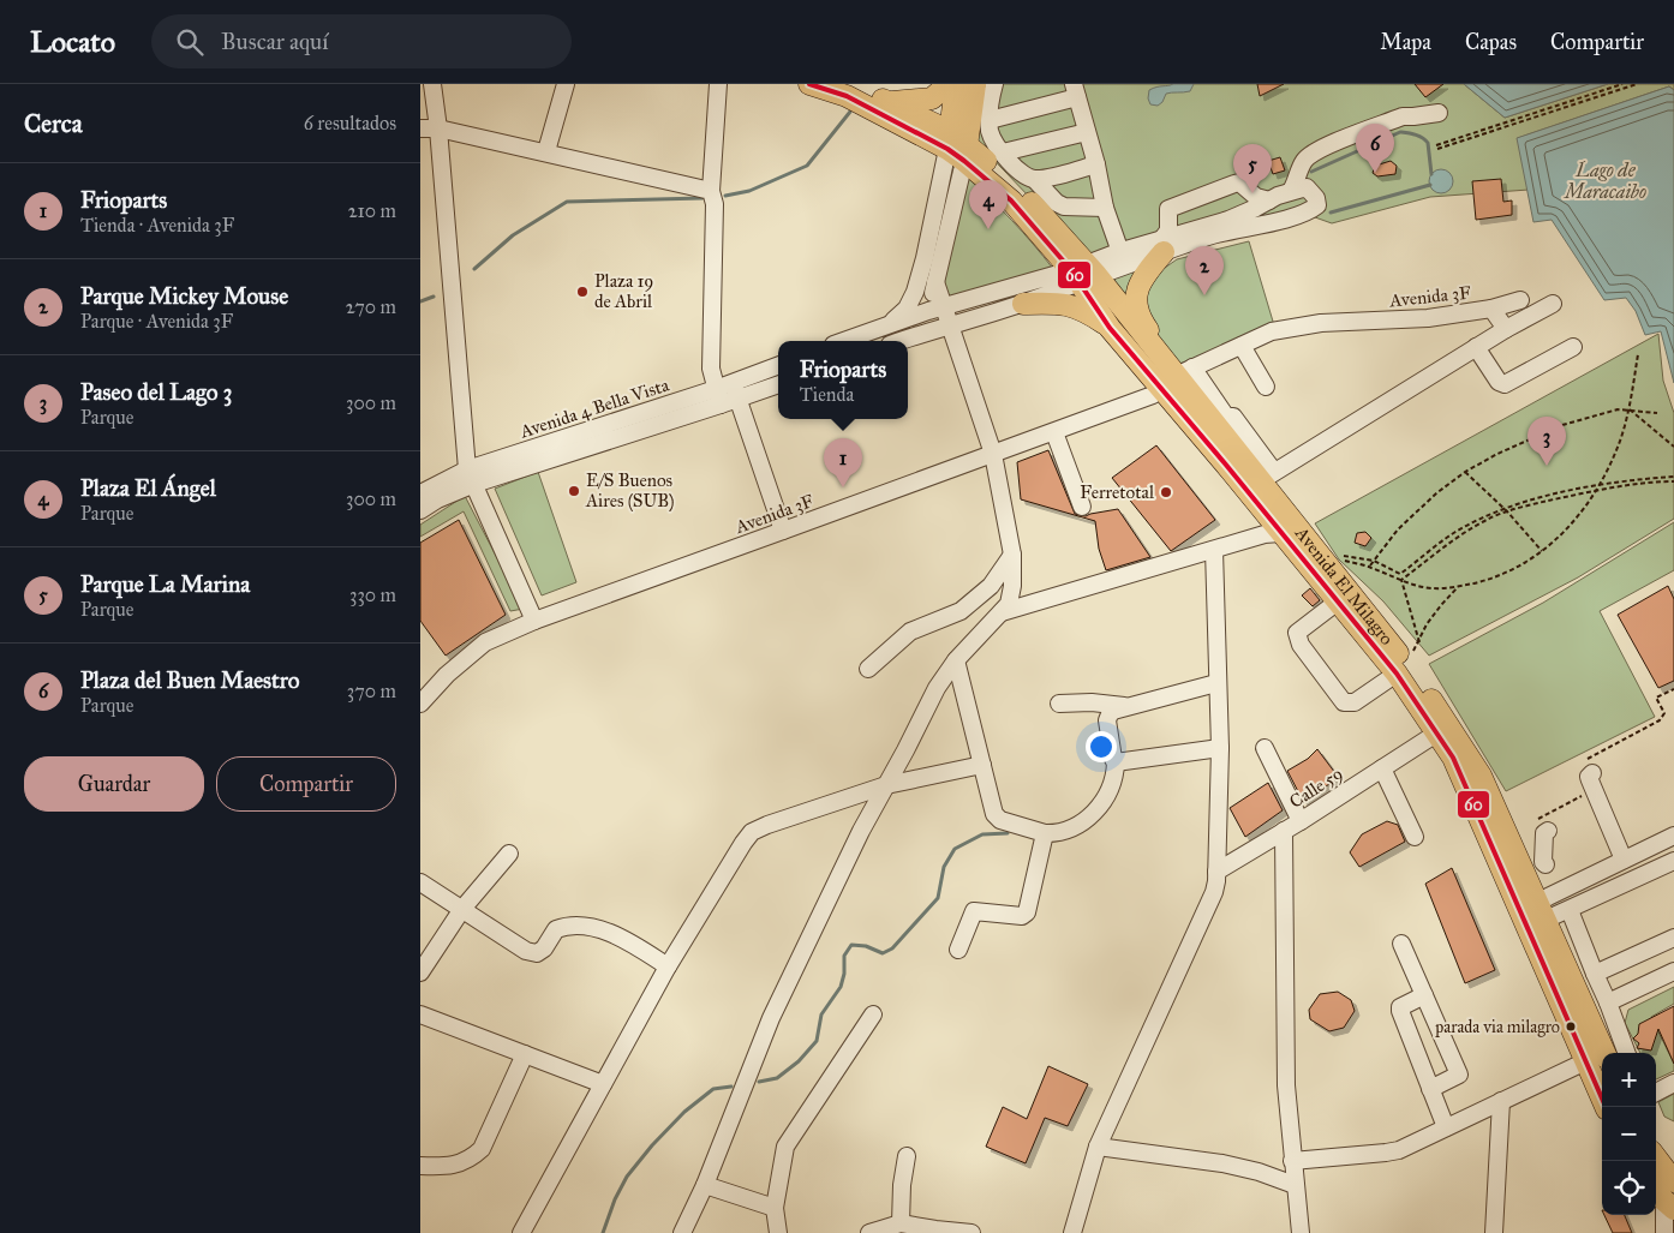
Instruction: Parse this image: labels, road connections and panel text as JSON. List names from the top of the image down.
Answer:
{
  "streets": {
    "main road": ["Avenida El Milagro"],
    "street": ["Avenida 3F", "Avenida 4 Bella Vista", "Calle 59"]
  },
  "crossings": [
    ["Avenida 3F", "Avenida El Milagro"],
    ["Avenida El Milagro", "Calle 59"]
  ],
  "water": ["Lago de Maracaibo"],
  "places": [
    "Plaza 19 de Abril",
    "E/S Buenos Aires (SUB)",
    "Ferretotal",
    "parada via milagro"
  ],
  "lines": ["transit line 60"],
  "page": {
    "header": "Locato",
    "search": "Buscar aquí",
    "nav": ["Mapa", "Capas", "Compartir"],
    "heading": ["Cerca", "6 resultados"],
    "pins": [
      "6",
      "5",
      "4",
      "2",
      "3",
      "1"
    ],
    "list": [
      {
        "mark": "1",
        "name": "Frioparts",
        "note": "Tienda · Avenida 3F",
        "value": "210 m"
      },
      {
        "mark": "2",
        "name": "Parque Mickey Mouse",
        "note": "Parque · Avenida 3F",
        "value": "270 m"
      },
      {
        "mark": "3",
        "name": "Paseo del Lago 3",
        "note": "Parque",
        "value": "300 m"
      },
      {
        "mark": "4",
        "name": "Plaza El Ángel",
        "note": "Parque",
        "value": "300 m"
      },
      {
        "mark": "5",
        "name": "Parque La Marina",
        "note": "Parque",
        "value": "330 m"
      },
      {
        "mark": "6",
        "name": "Plaza del Buen Maestro",
        "note": "Parque",
        "value": "370 m"
      }
    ],
    "popup": ["Frioparts", "Tienda"],
    "buttons": ["Guardar", "Compartir"],
    "map_buttons": ["+", "−"]
  }
}
